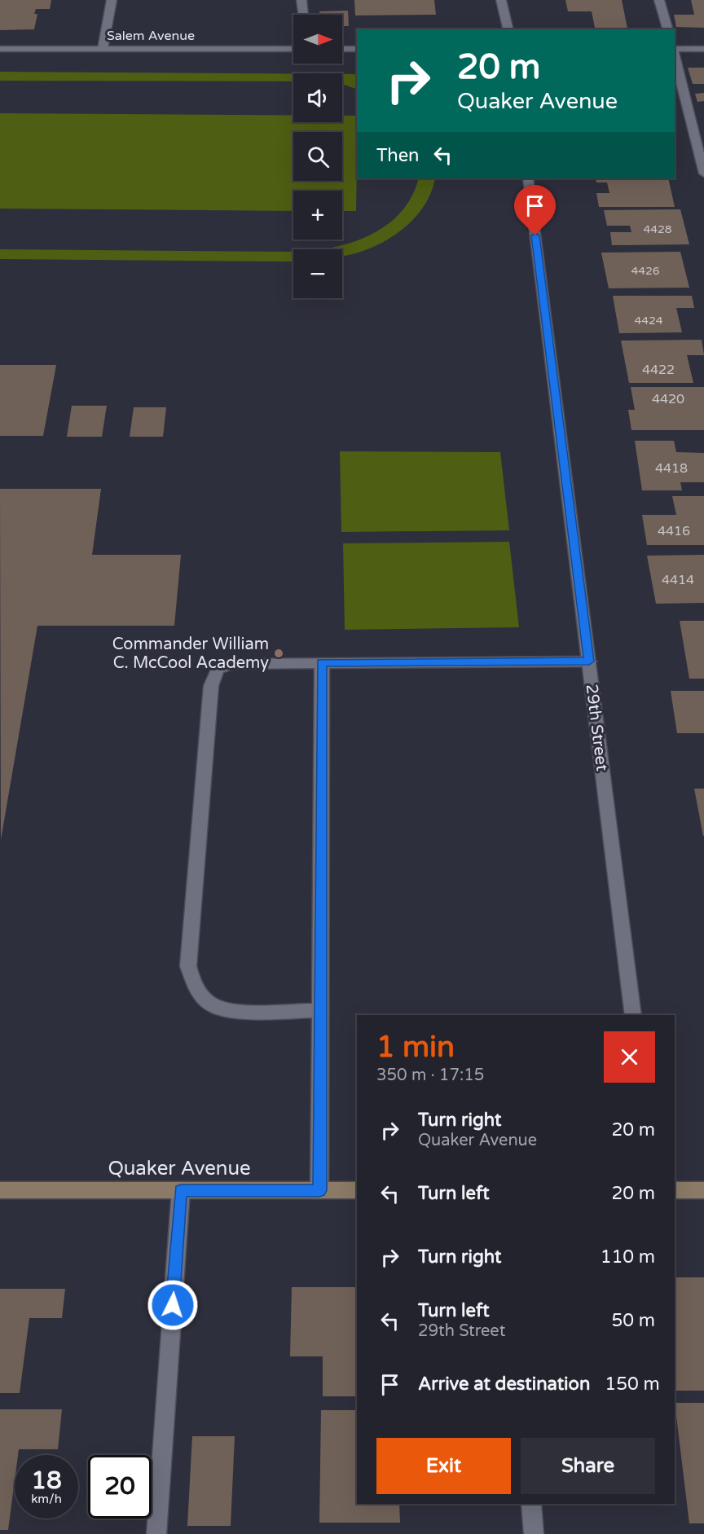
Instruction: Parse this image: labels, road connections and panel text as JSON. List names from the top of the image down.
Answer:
{
  "streets": {
    "main road": ["Quaker Avenue"],
    "street": ["Salem Avenue", "29th Street"]
  },
  "places": ["Commander William C. McCool Academy"],
  "house_numbers": [
    "4428",
    "4426",
    "4424",
    "4422",
    "4420",
    "4418",
    "4416",
    "4414"
  ],
  "north": "right",
  "page": {
    "map_buttons": ["+", "−"],
    "turn": ["20 m", "Quaker Avenue"],
    "then": "Then",
    "heading": ["1 min", "350 m · 17:15"],
    "list": [
      {
        "name": "Turn right",
        "note": "Quaker Avenue",
        "value": "20 m"
      },
      {
        "name": "Turn left",
        "value": "20 m"
      },
      {
        "name": "Turn right",
        "value": "110 m"
      },
      {
        "name": "Turn left",
        "note": "29th Street",
        "value": "50 m"
      },
      {
        "name": "Arrive at destination",
        "value": "150 m"
      }
    ],
    "buttons": ["Exit", "Share"],
    "speed": "18 km/h",
    "limit": "20"
  }
}
